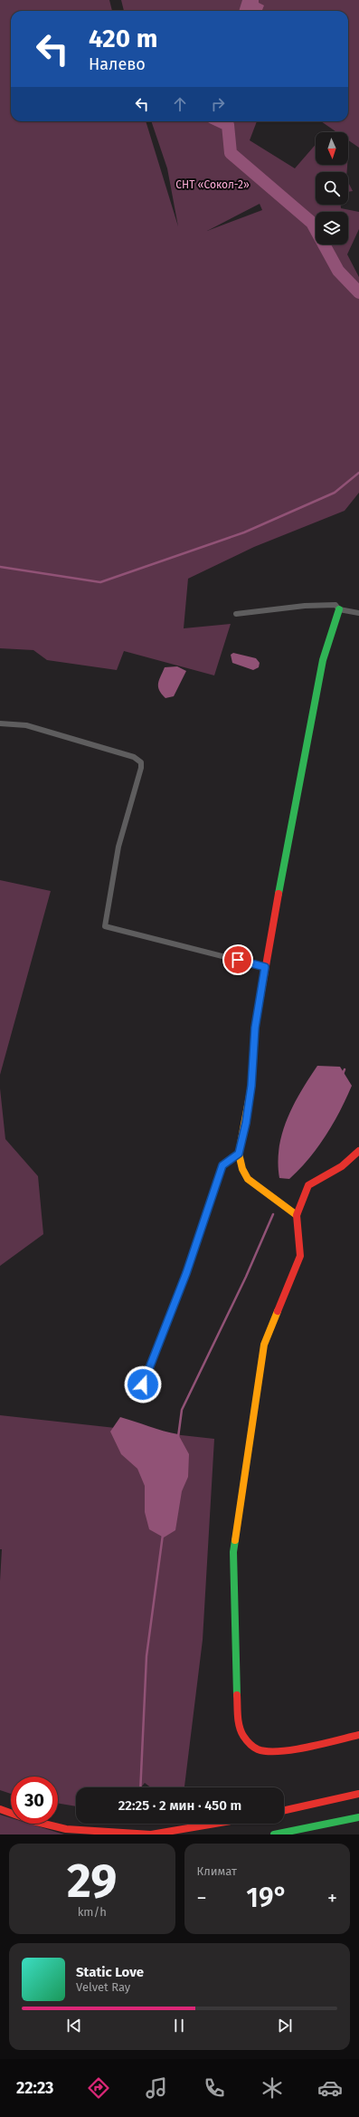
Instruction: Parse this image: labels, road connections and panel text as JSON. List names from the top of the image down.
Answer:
{
  "parks": ["СНТ «Сокол-2»"],
  "north": "bottom",
  "page": {
    "turn": ["420 m", "Налево"],
    "limit": "30",
    "trip": "22:25 · 2 мин · 450 m",
    "tile": [
      ["29", "km/h"],
      "Климат"
    ],
    "heat": ["−", "19°", "+"],
    "song": ["Static Love", "Velvet Ray"],
    "tabs": "22:23"
  }
}
